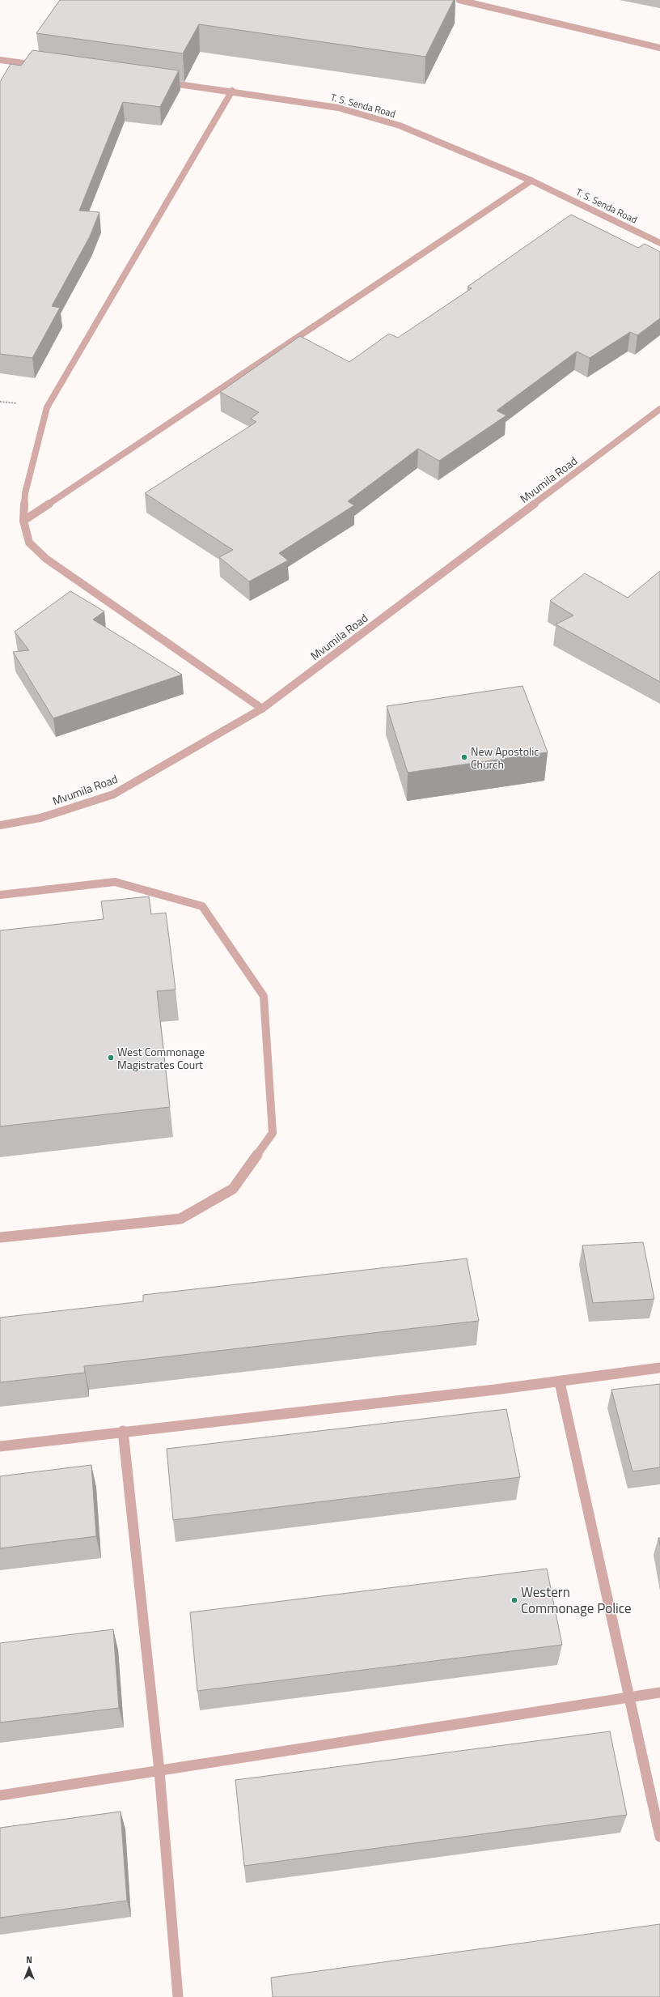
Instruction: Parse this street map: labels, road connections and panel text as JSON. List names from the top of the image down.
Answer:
{
  "streets": {
    "street": ["T. S. Senda Road", "Mvumila Road"]
  },
  "places": ["New Apostolic Church", "West Commonage Magistrates Court", "Western Commonage Police"],
  "north": "top"
}
